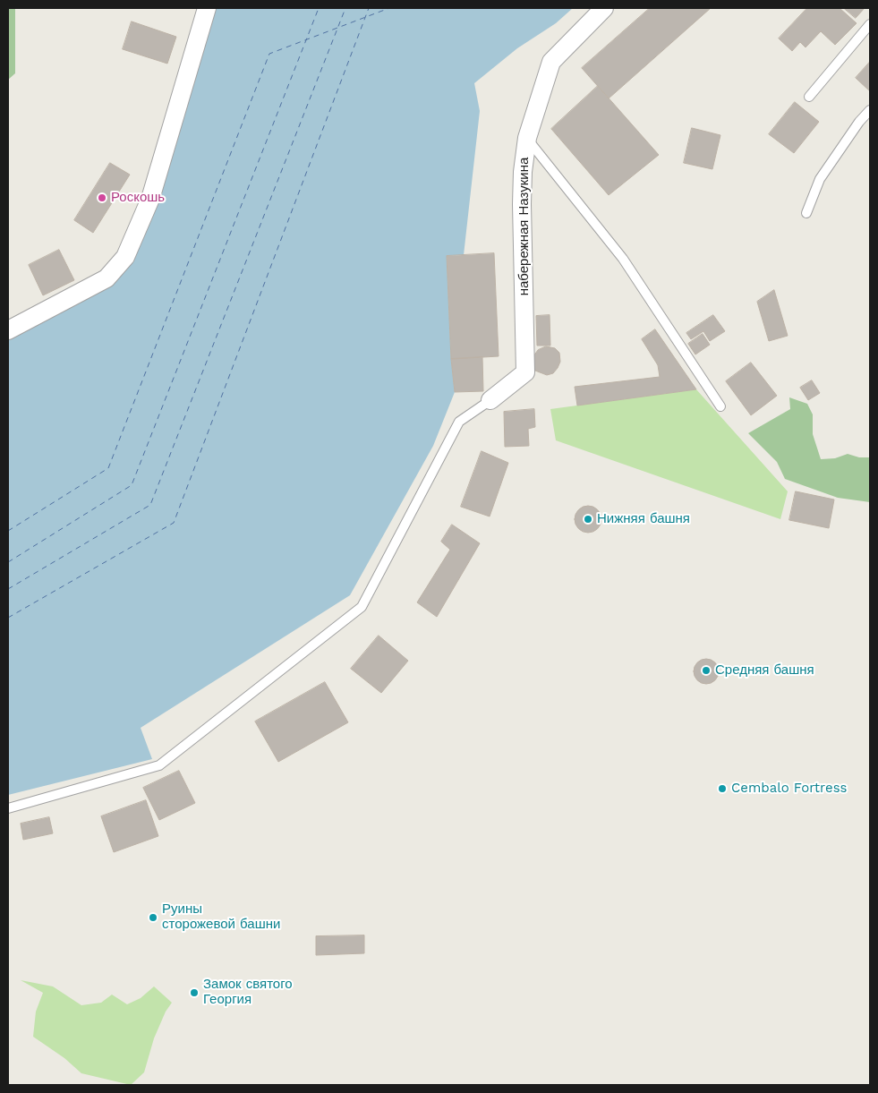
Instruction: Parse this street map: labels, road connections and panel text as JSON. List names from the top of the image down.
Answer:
{
  "streets": {
    "street": ["набережная Назукина"]
  },
  "places": [
    "Роскошь",
    "Нижняя башня",
    "Средняя башня",
    "Cembalo Fortress",
    "Руины сторожевой башни",
    "Замок святого Георгия"
  ]
}
